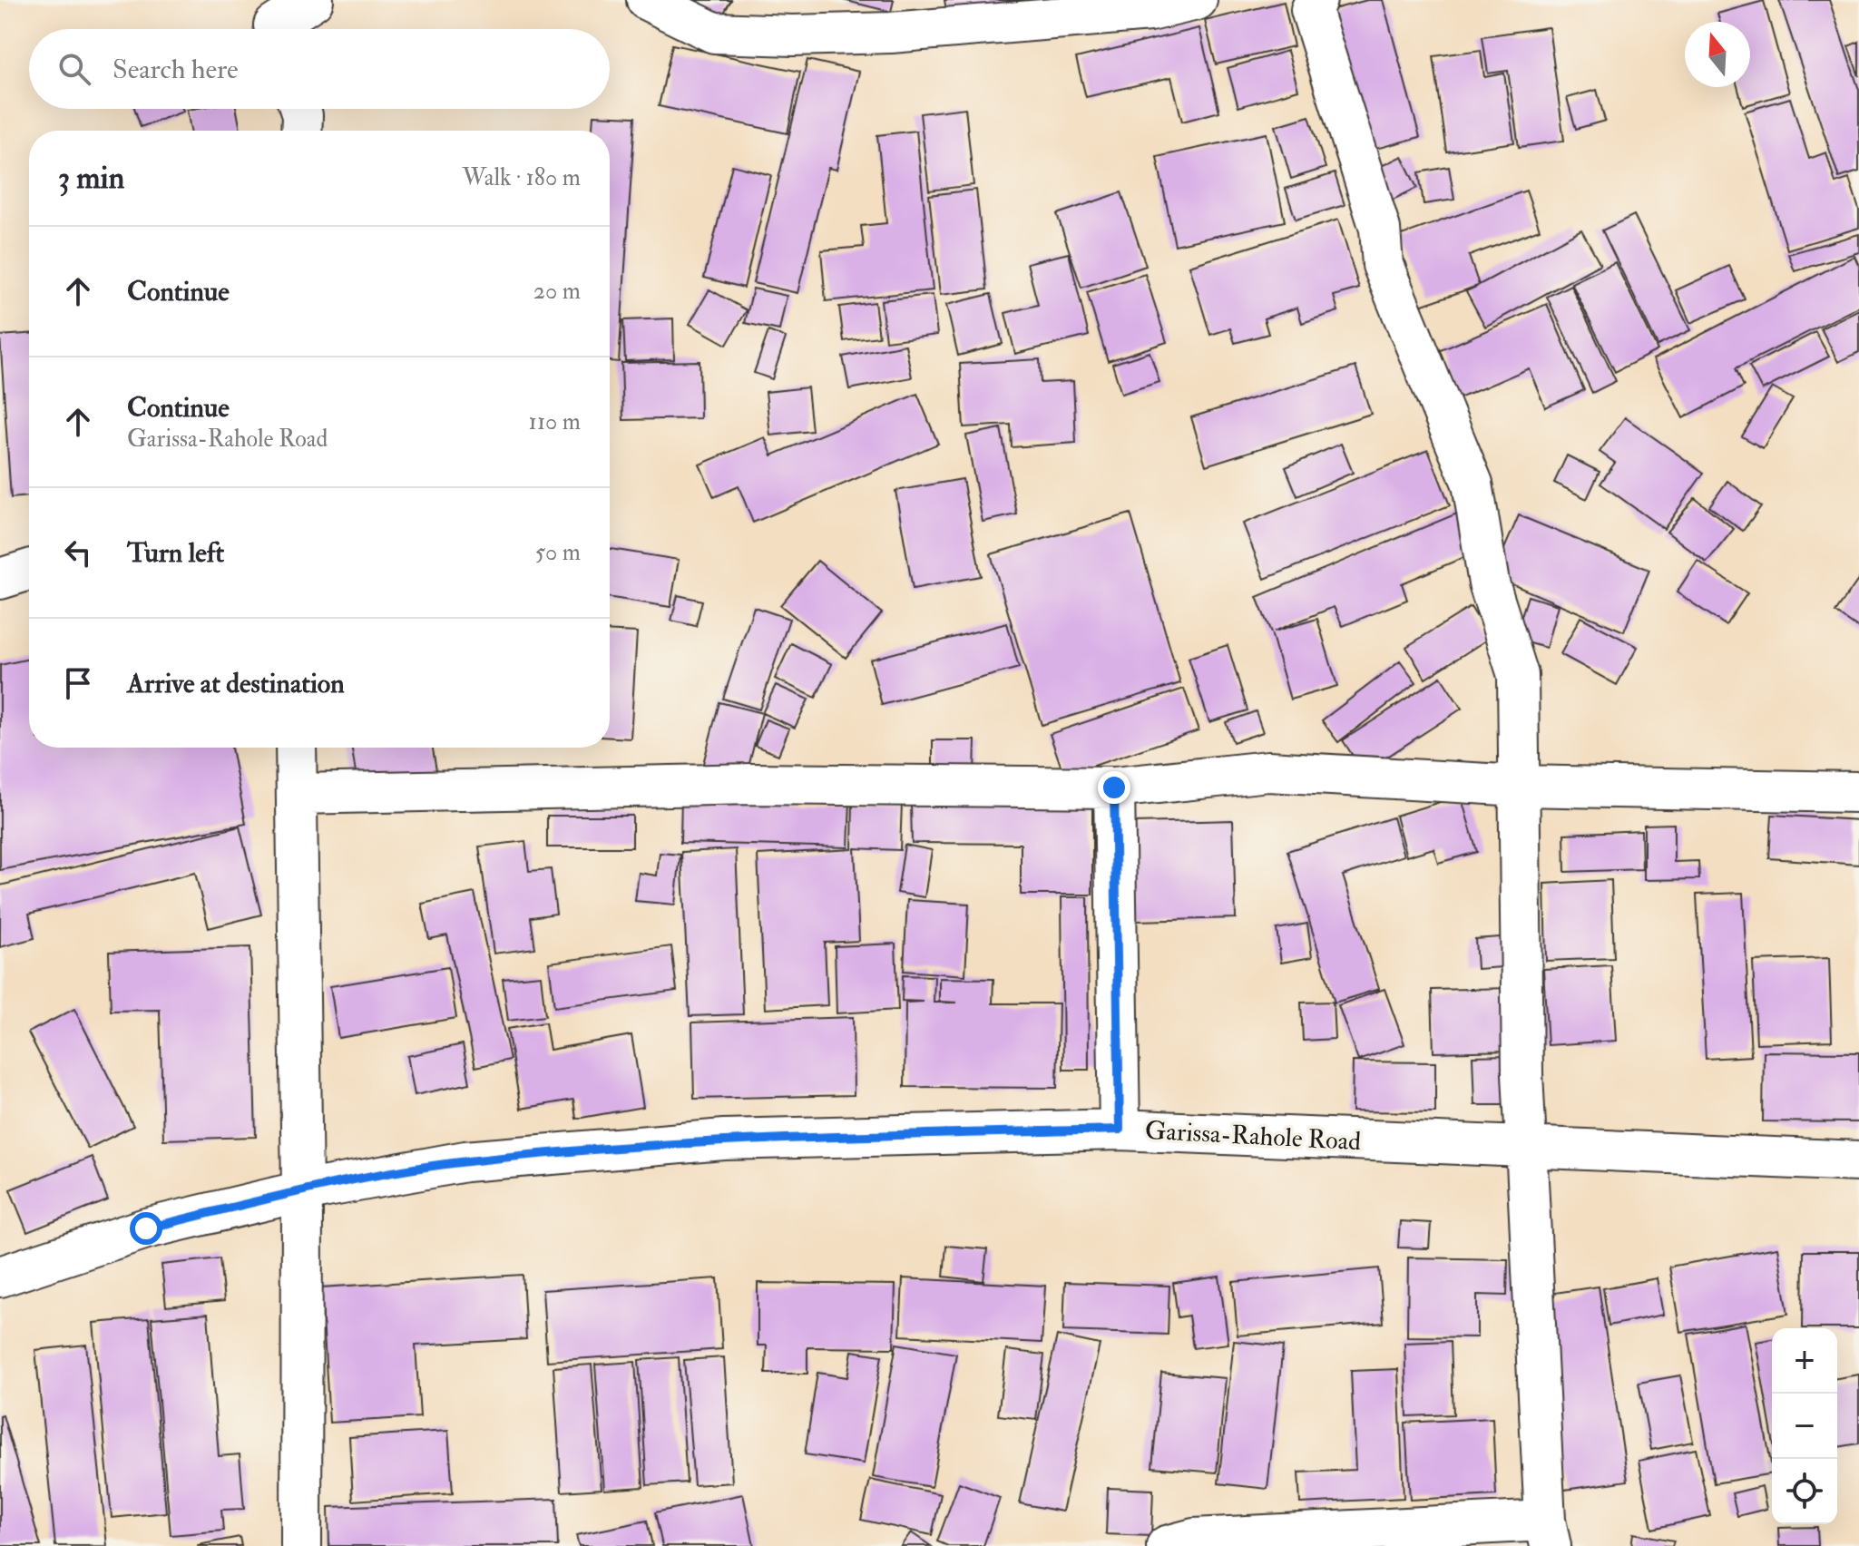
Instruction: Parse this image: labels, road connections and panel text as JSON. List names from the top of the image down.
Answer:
{
  "streets": {
    "street": ["Garissa-Rahole Road"]
  },
  "north": "top",
  "page": {
    "search": "Search here",
    "heading": ["3 min", "Walk · 180 m"],
    "list": [
      ["Continue", "20 m"],
      ["Continue", "Garissa-Rahole Road", "110 m"],
      ["Turn left", "50 m"],
      "Arrive at destination"
    ],
    "map_buttons": ["+", "−"]
  }
}
